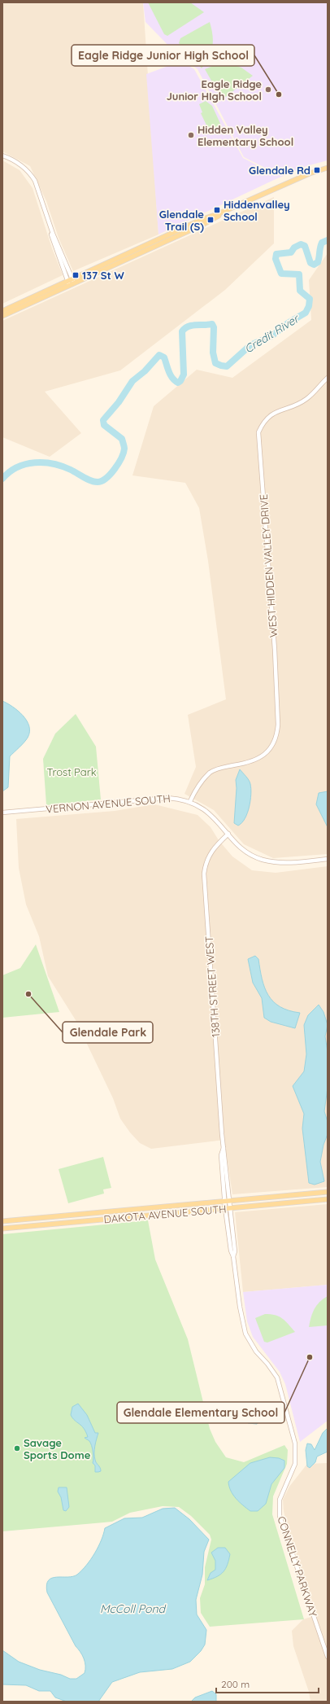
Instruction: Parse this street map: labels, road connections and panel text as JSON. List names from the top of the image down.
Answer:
{
  "streets": {
    "main road": ["DAKOTA AVENUE SOUTH"],
    "street": [
      "WEST HIDDEN VALLEY DRIVE",
      "VERNON AVENUE SOUTH",
      "138TH STREET WEST",
      "CONNELLY PARKWAY"
    ]
  },
  "crossings": [
    ["WEST HIDDEN VALLEY DRIVE", "VERNON AVENUE SOUTH"],
    ["VERNON AVENUE SOUTH", "138TH STREET WEST"],
    ["138TH STREET WEST", "CONNELLY PARKWAY"],
    ["DAKOTA AVENUE SOUTH", "CONNELLY PARKWAY"]
  ],
  "water": ["Credit River", "McColl Pond"],
  "parks": ["Trost Park"],
  "places": {
    "other": [
      "Eagle Ridge Junior HIgh School",
      "Eagle Ridge Junior High School",
      "Hidden Valley Elementary School",
      "Glendale Park",
      "Glendale Elementary School",
      "Savage Sports Dome"
    ],
    "transit": [
      "Glendale Rd",
      "Hiddenvalley School",
      "Glendale Trail (S)",
      "137 St W"
    ]
  },
  "scale_bar": "200 m"
}
